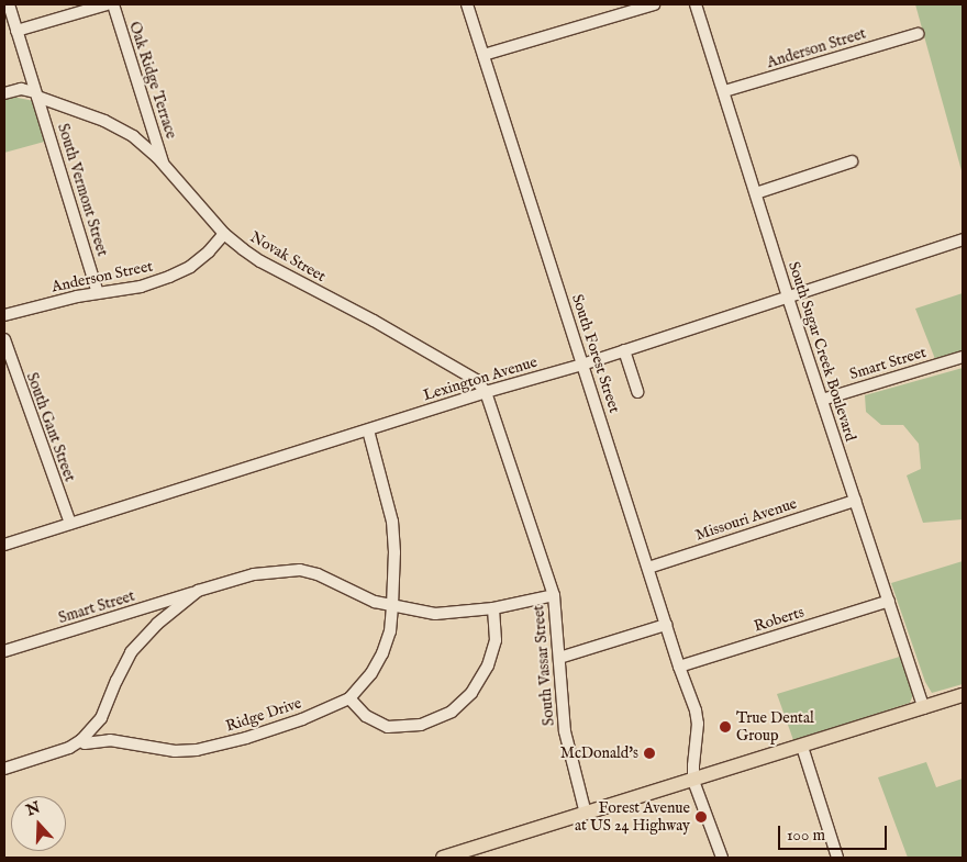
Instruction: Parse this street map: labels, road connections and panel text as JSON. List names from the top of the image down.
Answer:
{
  "streets": {
    "street": [
      "Anderson Street",
      "Oak Ridge Terrace",
      "South Vermont Street",
      "Novak Street",
      "South Sugar Creek Boulevard",
      "South Forest Street",
      "Smart Street",
      "Lexington Avenue",
      "South Gant Street",
      "Missouri Avenue",
      "Roberts",
      "South Vassar Street",
      "Ridge Drive"
    ]
  },
  "crossings": [
    ["Anderson Street", "South Vermont Street"],
    ["Anderson Street", "Novak Street"],
    ["Anderson Street", "South Sugar Creek Boulevard"],
    ["Oak Ridge Terrace", "Novak Street"],
    ["South Vermont Street", "Novak Street"],
    ["Novak Street", "Lexington Avenue"],
    ["Novak Street", "South Vassar Street"],
    ["South Sugar Creek Boulevard", "Smart Street"],
    ["South Sugar Creek Boulevard", "Lexington Avenue"],
    ["South Sugar Creek Boulevard", "Missouri Avenue"],
    ["South Sugar Creek Boulevard", "Roberts"],
    ["South Forest Street", "Lexington Avenue"],
    ["South Forest Street", "Missouri Avenue"],
    ["South Forest Street", "Roberts"],
    ["Smart Street", "South Vassar Street"],
    ["Smart Street", "Ridge Drive"],
    ["Lexington Avenue", "South Gant Street"],
    ["Lexington Avenue", "South Vassar Street"],
    ["Lexington Avenue", "Ridge Drive"]
  ],
  "places": ["True Dental Group", "McDonald's", "Forest Avenue at US 24 Highway"],
  "scale_bar": "100 m",
  "north": "top"
}
